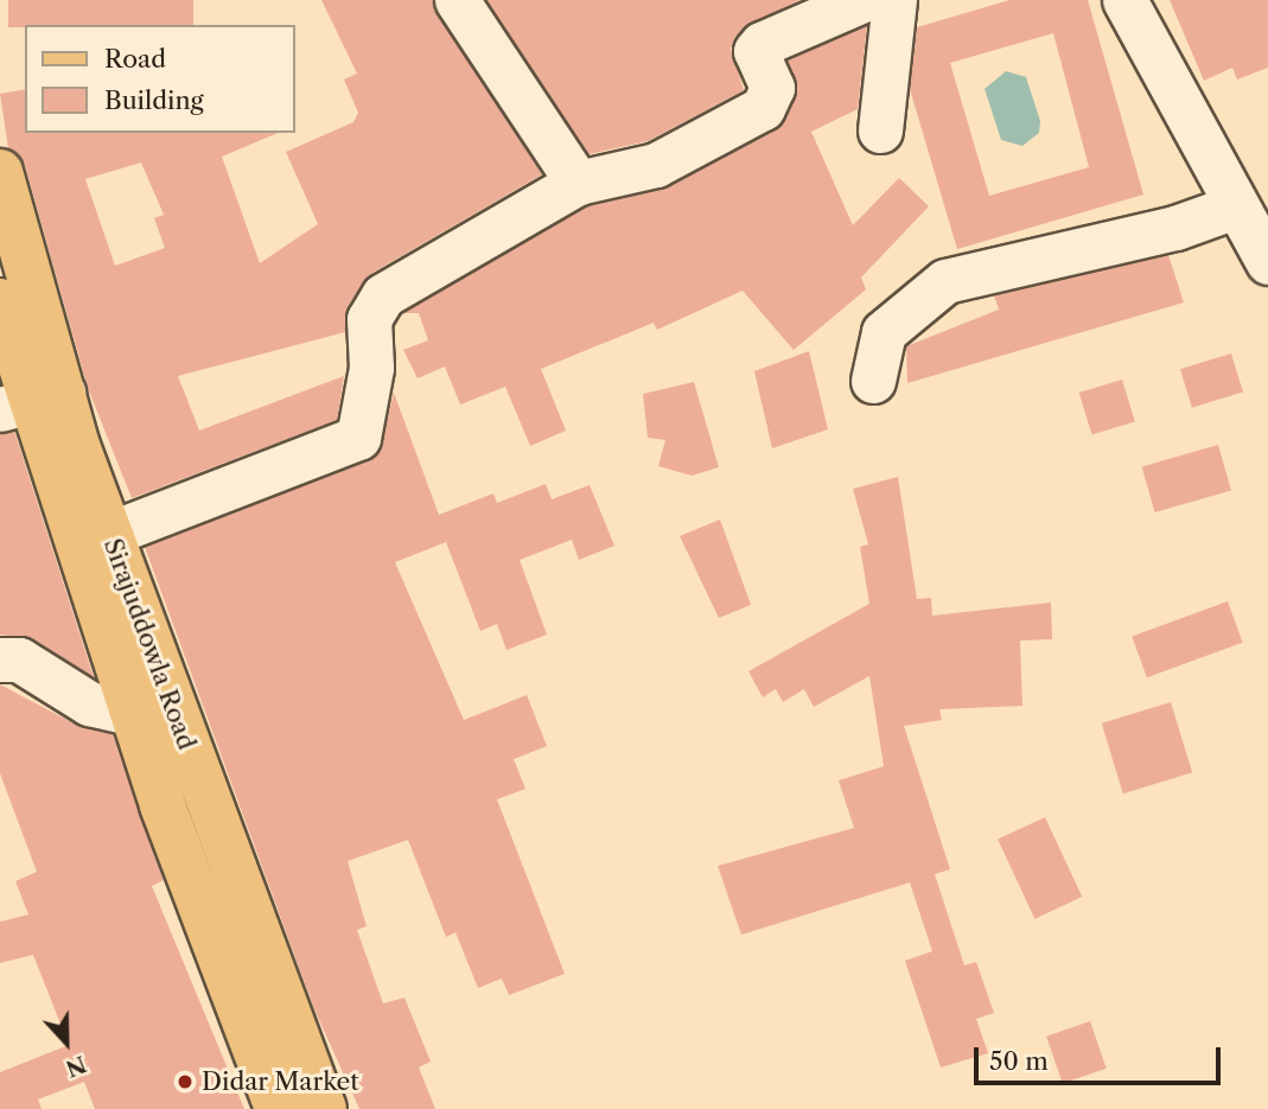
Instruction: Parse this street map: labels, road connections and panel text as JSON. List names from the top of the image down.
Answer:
{
  "streets": {
    "main road": ["Sirajuddowla Road"]
  },
  "places": ["Didar Market"],
  "legend": ["Road", "Building"],
  "scale_bar": "50 m",
  "north": "bottom"
}
